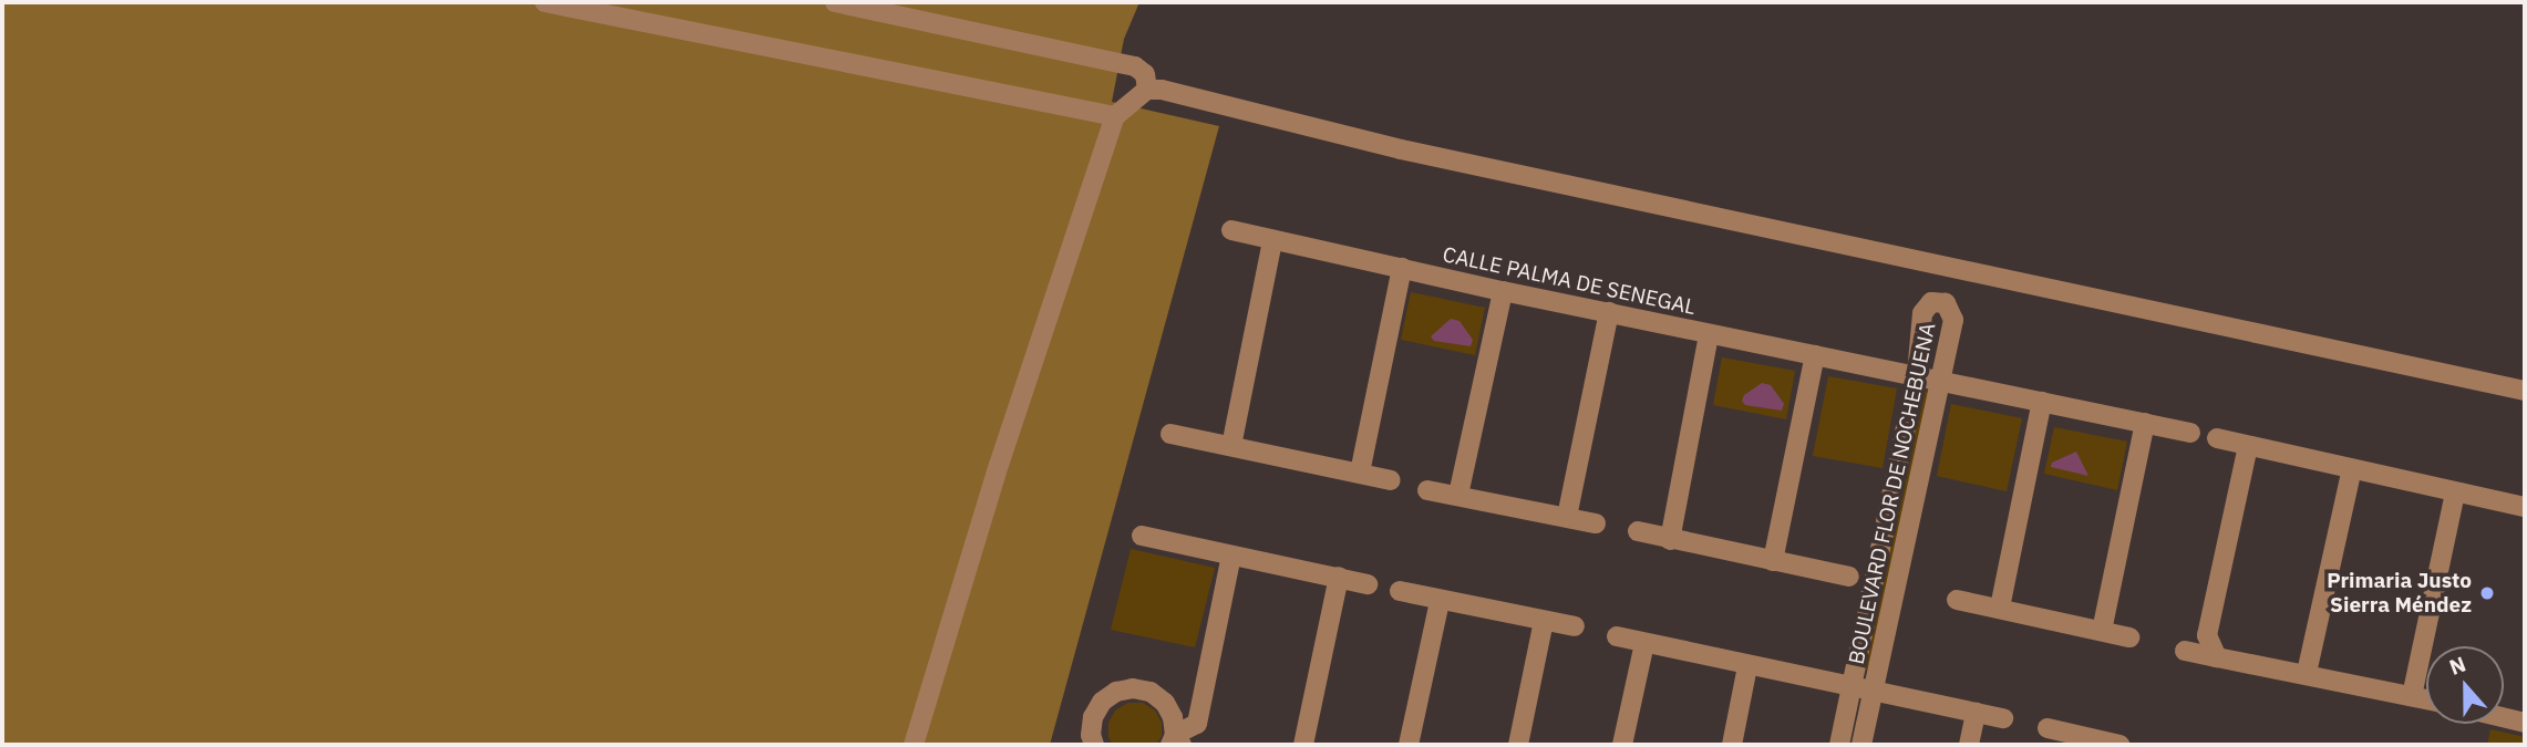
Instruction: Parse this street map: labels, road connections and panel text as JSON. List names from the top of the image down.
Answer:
{
  "streets": {
    "street": ["CALLE PALMA DE SENEGAL", "BOULEVARD FLOR DE NOCHEBUENA"]
  },
  "crossings": [
    ["CALLE PALMA DE SENEGAL", "BOULEVARD FLOR DE NOCHEBUENA"]
  ],
  "places": ["Primaria Justo Sierra Méndez"],
  "north": "top"
}
